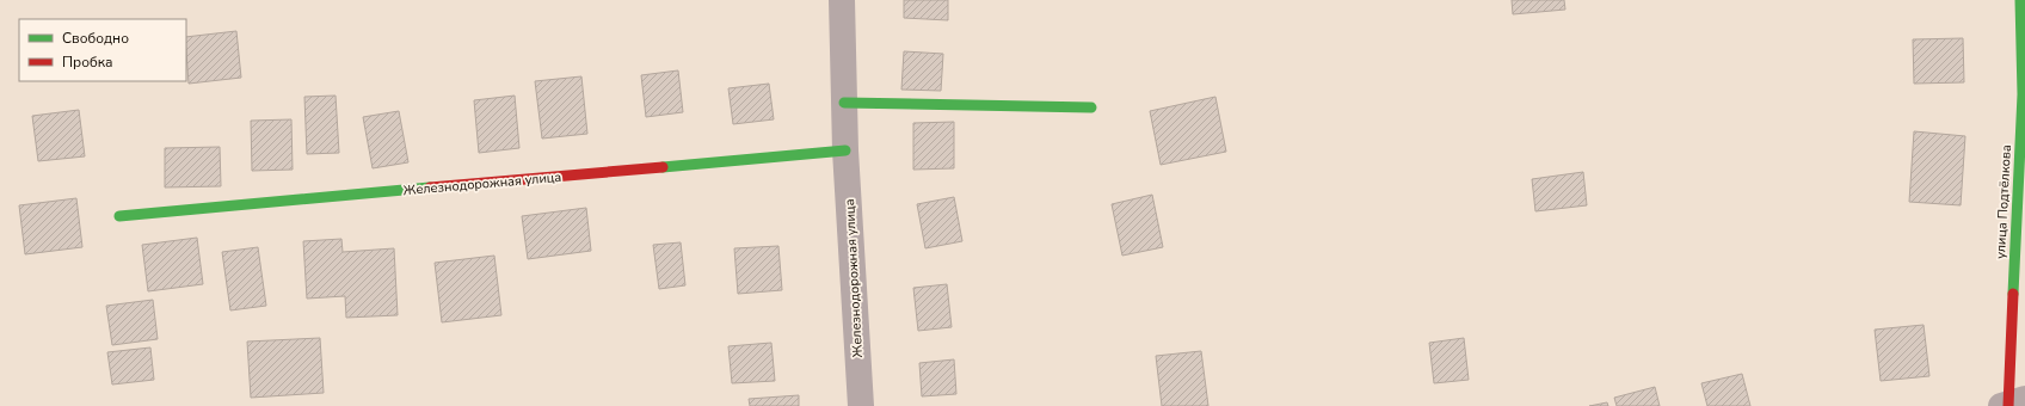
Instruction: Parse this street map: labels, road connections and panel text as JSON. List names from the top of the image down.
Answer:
{
  "streets": {
    "street": ["Железнодорожная улица", "улица Подтёлкова"]
  },
  "legend": ["Свободно", "Пробка"]
}
